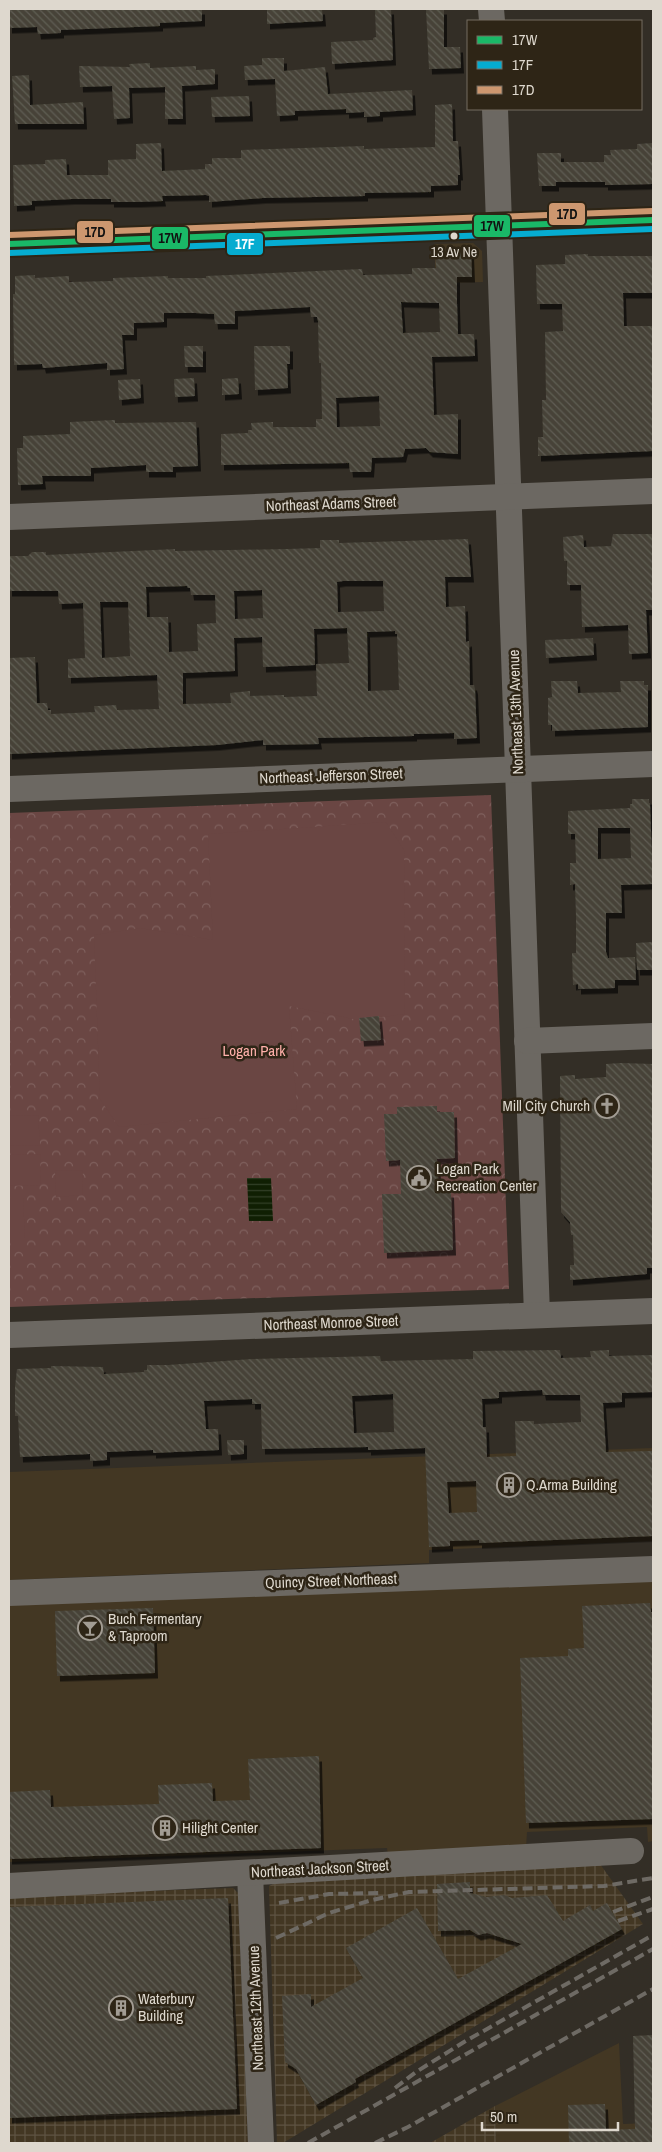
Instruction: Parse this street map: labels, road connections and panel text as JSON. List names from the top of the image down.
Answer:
{
  "streets": {
    "street": [
      "Northeast Adams Street",
      "Northeast 13th Avenue",
      "Northeast Jefferson Street",
      "Northeast Monroe Street",
      "Quincy Street Northeast",
      "Northeast Jackson Street",
      "Northeast 12th Avenue"
    ]
  },
  "crossings": [
    ["Northeast Adams Street", "Northeast 13th Avenue"],
    ["Northeast 13th Avenue", "Northeast Jefferson Street"],
    ["Northeast 13th Avenue", "Northeast Monroe Street"],
    ["Northeast Jackson Street", "Northeast 12th Avenue"]
  ],
  "parks": ["Logan Park"],
  "places": {
    "other": ["13 Av Ne"],
    "church": ["Mill City Church"],
    "public building": ["Logan Park Recreation Center"],
    "building": ["Q.Arma Building", "Hilight Center", "Waterbury Building"],
    "bar": ["Buch Fermentary & Taproom"]
  },
  "lines": ["transit line 17D", "transit line 17W", "transit line 17F"],
  "legend": ["17W", "17F", "17D"],
  "scale_bar": "50 m"
}
